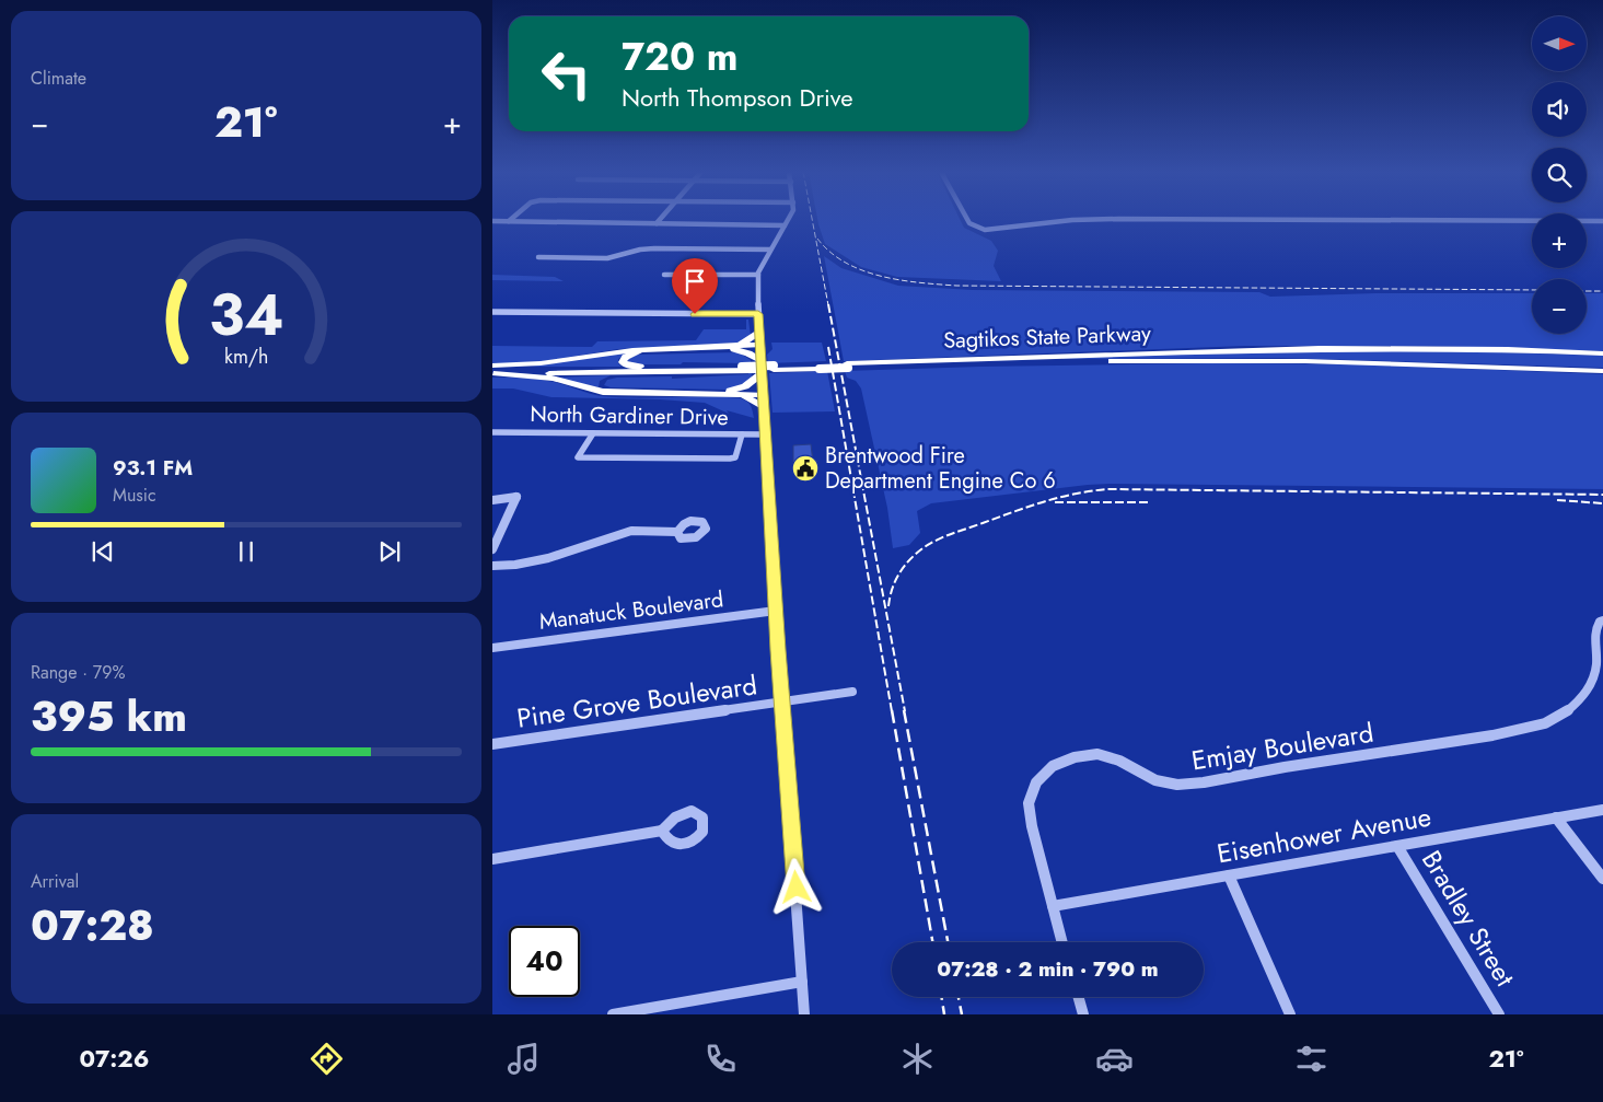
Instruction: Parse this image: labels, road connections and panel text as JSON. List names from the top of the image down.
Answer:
{
  "streets": {
    "highway": ["Sagtikos State Parkway"],
    "street": [
      "North Gardiner Drive",
      "Manatuck Boulevard",
      "Pine Grove Boulevard",
      "Emjay Boulevard",
      "Eisenhower Avenue",
      "Bradley Street"
    ]
  },
  "crossings": [
    ["Emjay Boulevard", "Eisenhower Avenue"],
    ["Eisenhower Avenue", "Bradley Street"]
  ],
  "places": {
    "public building": ["Brentwood Fire Department Engine Co 6"]
  },
  "north": "right",
  "page": {
    "tile": [
      "Climate",
      ["Range · 79%", "395 km"],
      ["Arrival", "07:28"]
    ],
    "map_buttons": ["+", "−"],
    "turn": ["720 m", "North Thompson Drive"],
    "heat": ["−", "21°", "+"],
    "song": ["93.1 FM", "Music"],
    "limit": "40",
    "trip": "07:28 · 2 min · 790 m",
    "tabs": ["07:26", "21°"],
    "gauge": ["34", "km/h"]
  }
}
